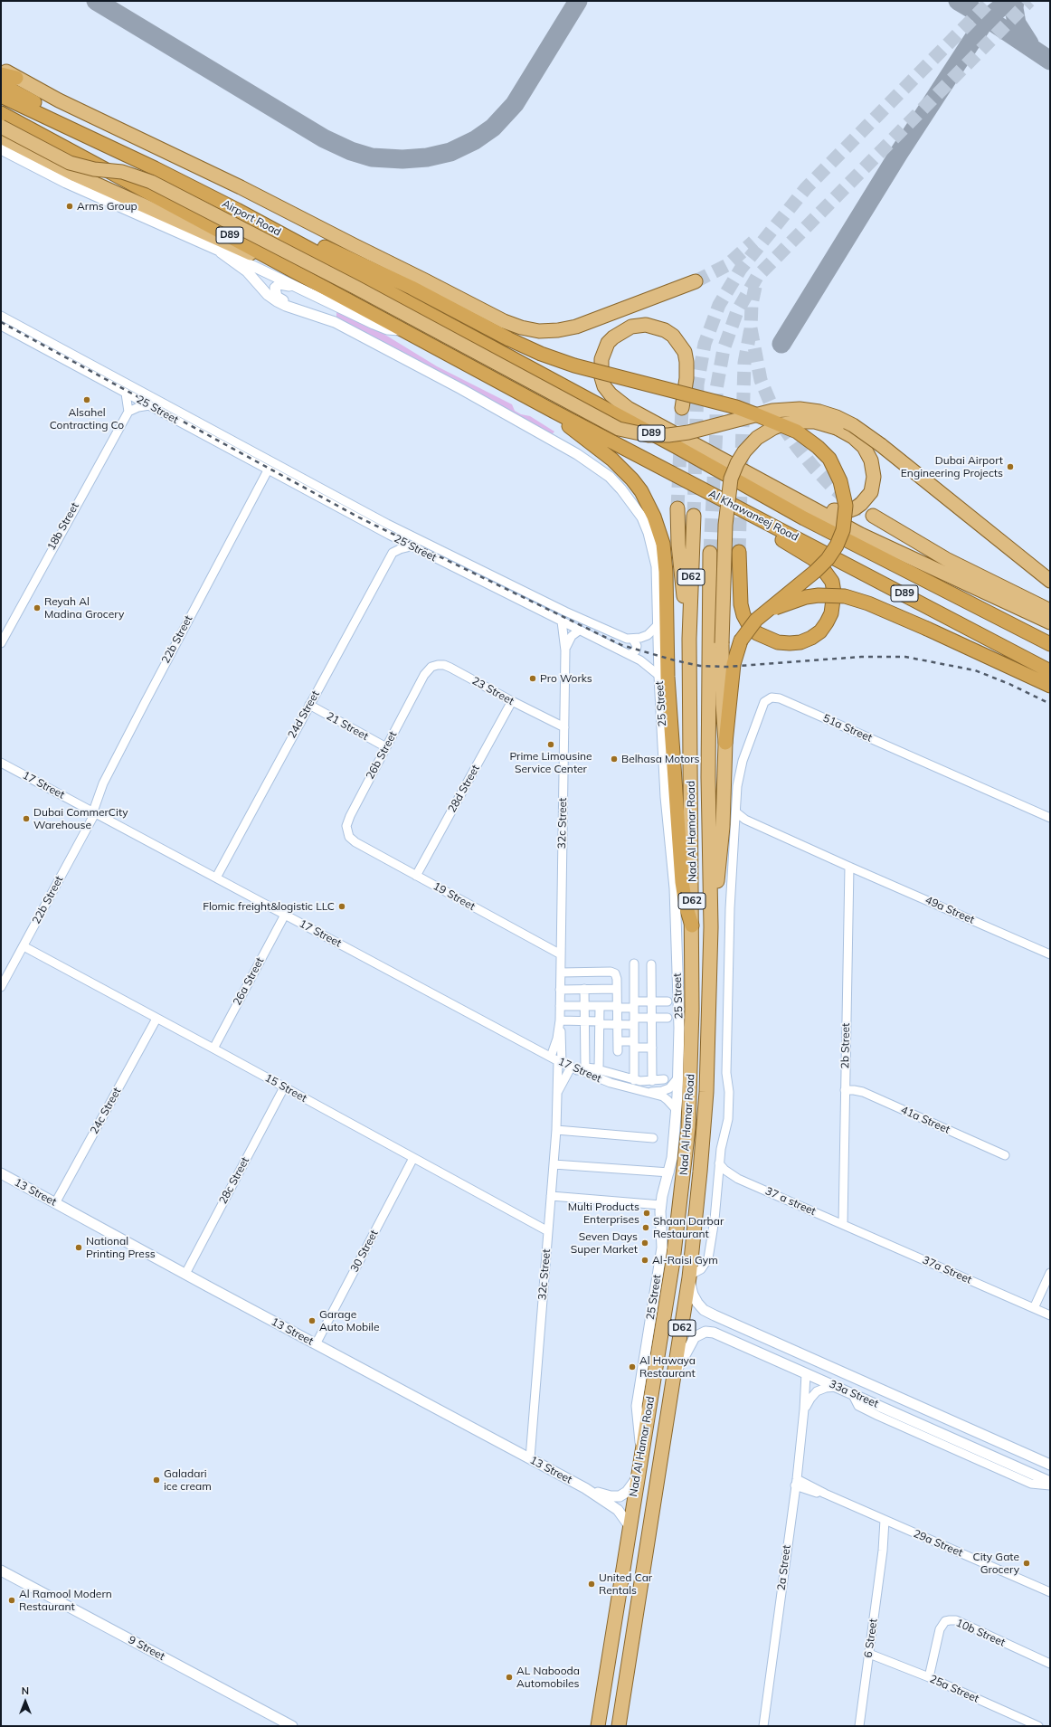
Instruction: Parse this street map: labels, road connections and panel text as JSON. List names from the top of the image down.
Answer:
{
  "streets": {
    "highway": ["Airport Road", "D89", "Al Khawaneej Road"],
    "main road": ["D62", "Nad Al Hamar Road"],
    "street": [
      "25 Street",
      "18b Street",
      "22b Street",
      "23 Street",
      "24d Street",
      "21 Street",
      "51a Street",
      "26b Street",
      "17 Street",
      "28d Street",
      "32c Street",
      "19 Street",
      "49a Street",
      "26a Street",
      "2b Street",
      "15 Street",
      "24c Street",
      "41a Street",
      "28c Street",
      "13 Street",
      "37 a street",
      "30 Street",
      "37a Street",
      "33a Street",
      "29a Street",
      "2a Street",
      "10b Street",
      "6 Street",
      "9 Street",
      "25a Street"
    ]
  },
  "crossings": [
    ["Airport Road", "Al Khawaneej Road"],
    ["D89", "Al Khawaneej Road"],
    ["25 Street", "22b Street"],
    ["25 Street", "17 Street"],
    ["25 Street", "32c Street"],
    ["25 Street", "Nad Al Hamar Road"],
    ["22b Street", "17 Street"],
    ["22b Street", "15 Street"],
    ["23 Street", "26b Street"],
    ["23 Street", "28d Street"],
    ["23 Street", "32c Street"],
    ["24d Street", "21 Street"],
    ["24d Street", "17 Street"],
    ["21 Street", "26b Street"],
    ["51a Street", "Nad Al Hamar Road"],
    ["51a Street", "49a Street"],
    ["51a Street", "37 a street"],
    ["51a Street", "33a Street"],
    ["26b Street", "19 Street"],
    ["17 Street", "32c Street"],
    ["17 Street", "26a Street"],
    ["28d Street", "19 Street"],
    ["32c Street", "19 Street"],
    ["32c Street", "15 Street"],
    ["32c Street", "13 Street"],
    ["Nad Al Hamar Road", "13 Street"],
    ["Nad Al Hamar Road", "33a Street"],
    ["49a Street", "2b Street"],
    ["26a Street", "15 Street"],
    ["2b Street", "41a Street"],
    ["2b Street", "37 a street"],
    ["2b Street", "37a Street"],
    ["15 Street", "24c Street"],
    ["15 Street", "28c Street"],
    ["15 Street", "30 Street"],
    ["24c Street", "13 Street"],
    ["28c Street", "13 Street"],
    ["13 Street", "30 Street"],
    ["37 a street", "37a Street"],
    ["33a Street", "2a Street"],
    ["29a Street", "2a Street"],
    ["29a Street", "6 Street"],
    ["10b Street", "25a Street"],
    ["6 Street", "25a Street"]
  ],
  "places": [
    "Arms Group",
    "Alsahel Contracting Co",
    "Dubai Airport Engineering Projects",
    "Reyah Al Madina Grocery",
    "Pro Works",
    "Prime Limousine Service Center",
    "Belhasa Motors",
    "Dubai CommerCity Warehouse",
    "Flomic freight&logistic LLC",
    "Multi Products Enterprises",
    "Shaan Darbar Restaurant",
    "Seven Days Super Market",
    "National Printing Press",
    "Al-Raisi Gym",
    "Garage Auto Mobile",
    "Al Hawaya Restaurant",
    "Galadari ice cream",
    "City Gate Grocery",
    "United Car Rentals",
    "Al Ramool Modern Restaurant",
    "AL Nabooda Automobiles"
  ],
  "north": "top"
}
